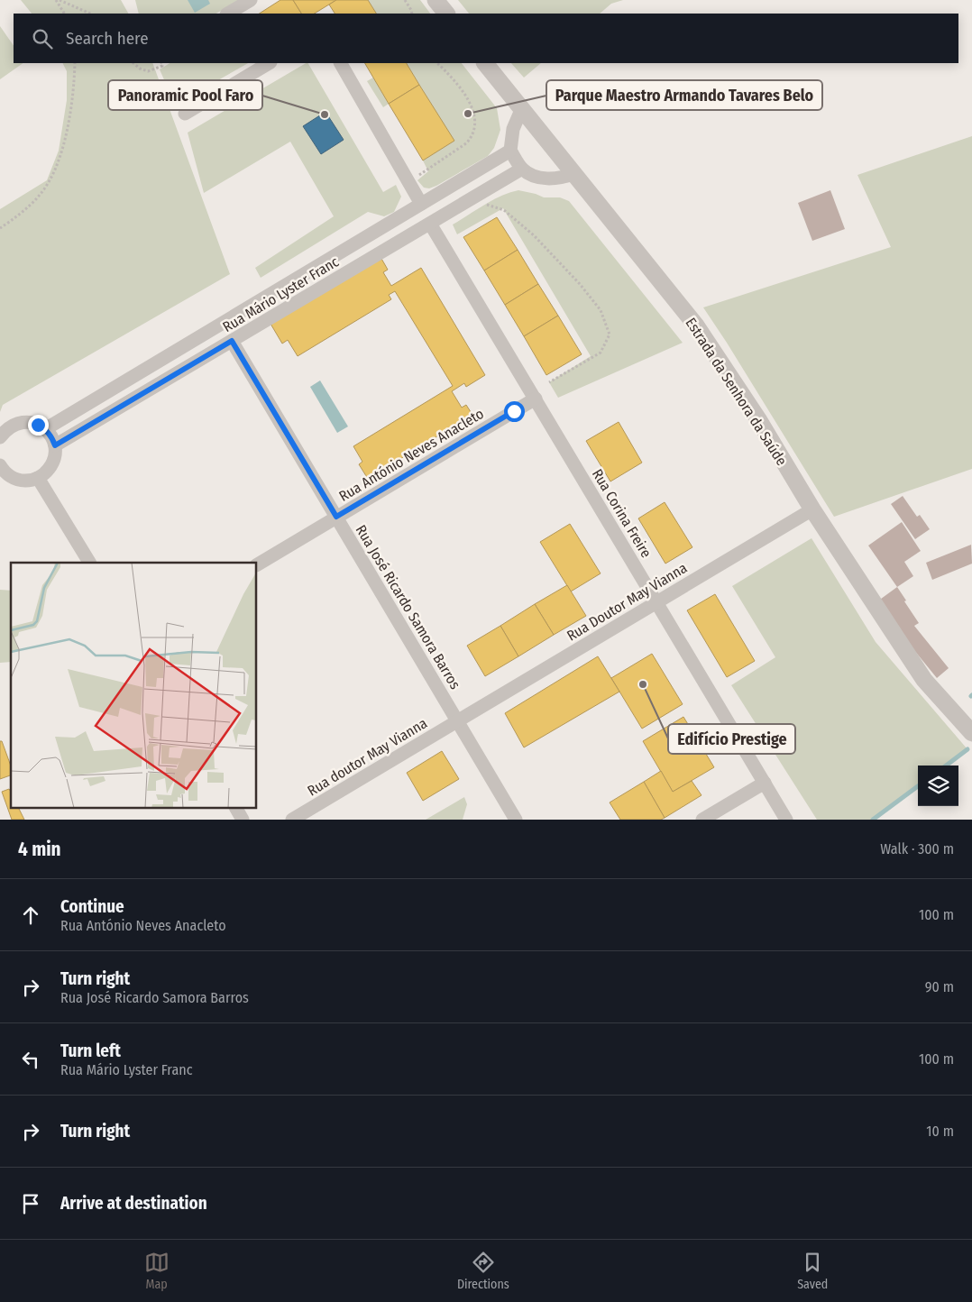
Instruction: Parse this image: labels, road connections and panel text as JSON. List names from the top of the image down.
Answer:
{
  "streets": {
    "street": [
      "Rua Mário Lyster Franc",
      "Estrada da Senhora da Saúde",
      "Rua António Neves Anacleto",
      "Rua Corina Freire",
      "Rua Doutor May Vianna",
      "Rua José Ricardo Samora Barros",
      "Rua doutor May Vianna"
    ]
  },
  "crossings": [
    ["Rua Mário Lyster Franc", "Rua Corina Freire"],
    ["Rua Mário Lyster Franc", "Rua José Ricardo Samora Barros"],
    ["Estrada da Senhora da Saúde", "Rua Doutor May Vianna"],
    ["Rua António Neves Anacleto", "Rua Corina Freire"],
    ["Rua António Neves Anacleto", "Rua José Ricardo Samora Barros"],
    ["Rua Corina Freire", "Rua Doutor May Vianna"],
    ["Rua Doutor May Vianna", "Rua José Ricardo Samora Barros"],
    ["Rua Doutor May Vianna", "Rua doutor May Vianna"],
    ["Rua José Ricardo Samora Barros", "Rua doutor May Vianna"]
  ],
  "places": ["Parque Maestro Armando Tavares Belo", "Panoramic Pool Faro", "Edifício Prestige"],
  "page": {
    "search": "Search here",
    "heading": ["4 min", "Walk · 300 m"],
    "list": [
      ["Continue", "Rua António Neves Anacleto", "100 m"],
      ["Turn right", "Rua José Ricardo Samora Barros", "90 m"],
      ["Turn left", "Rua Mário Lyster Franc", "100 m"],
      ["Turn right", "10 m"],
      "Arrive at destination"
    ],
    "nav": ["Map", "Directions", "Saved"]
  }
}
